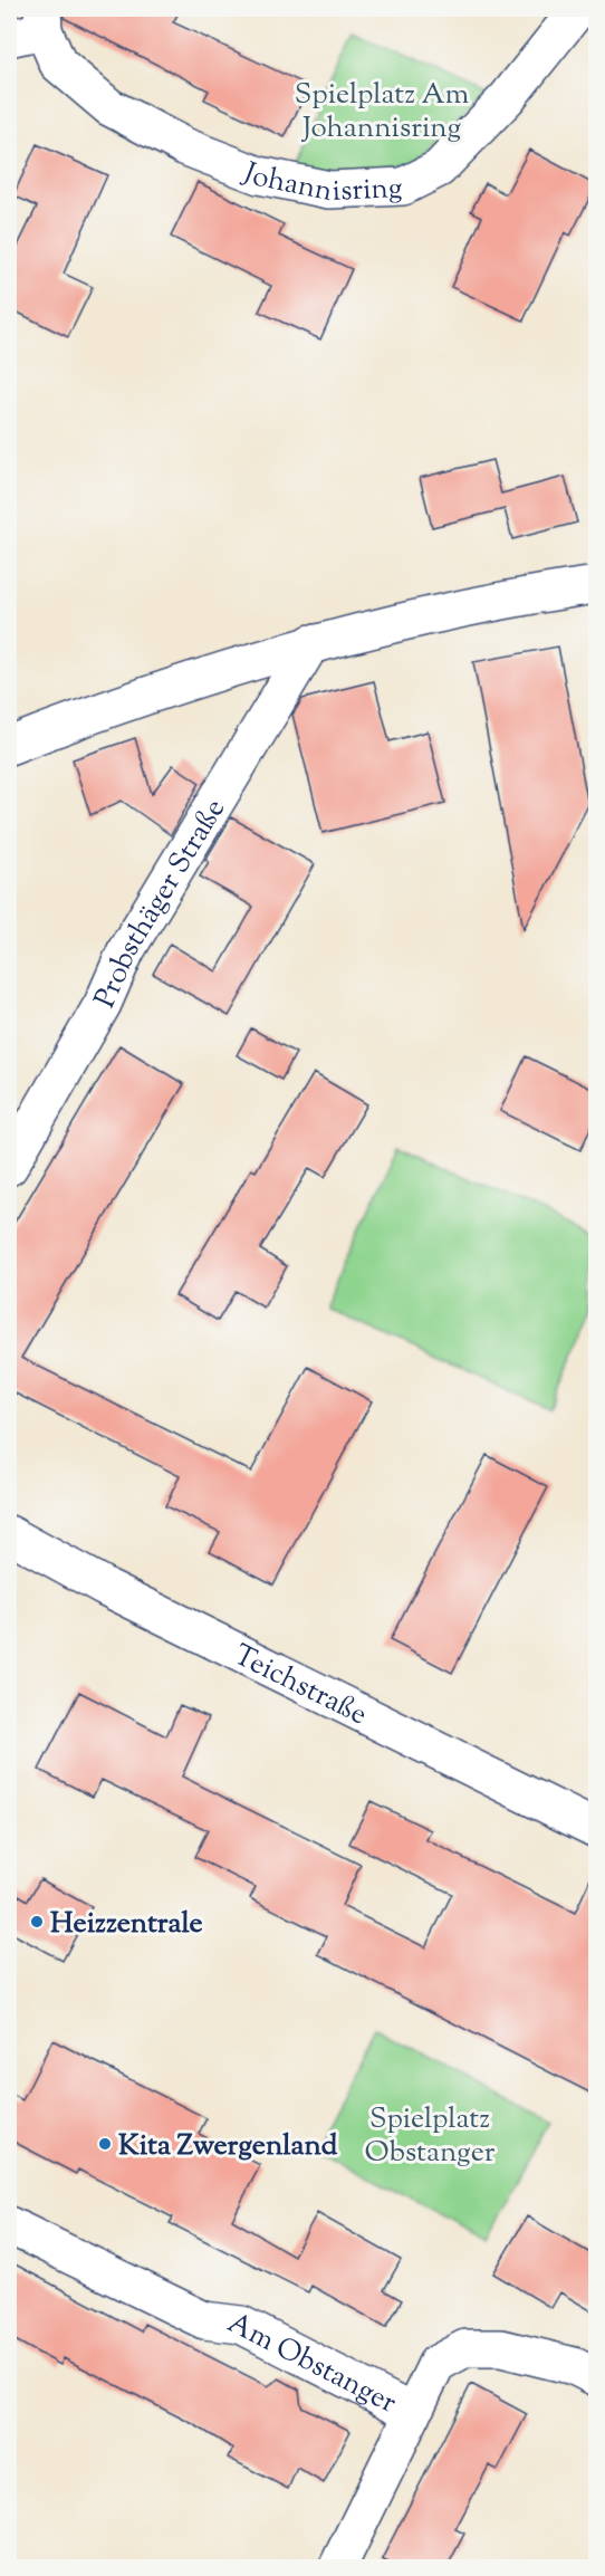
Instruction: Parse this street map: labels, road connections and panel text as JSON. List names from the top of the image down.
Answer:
{
  "streets": {
    "street": [
      "Johannisring",
      "Probsthäger Straße",
      "Teichstraße",
      "Am Obstanger"
    ]
  },
  "parks": ["Spielplatz Am Johannisring", "Spielplatz Obstanger"],
  "places": ["Heizzentrale", "Kita Zwergenland"]
}
